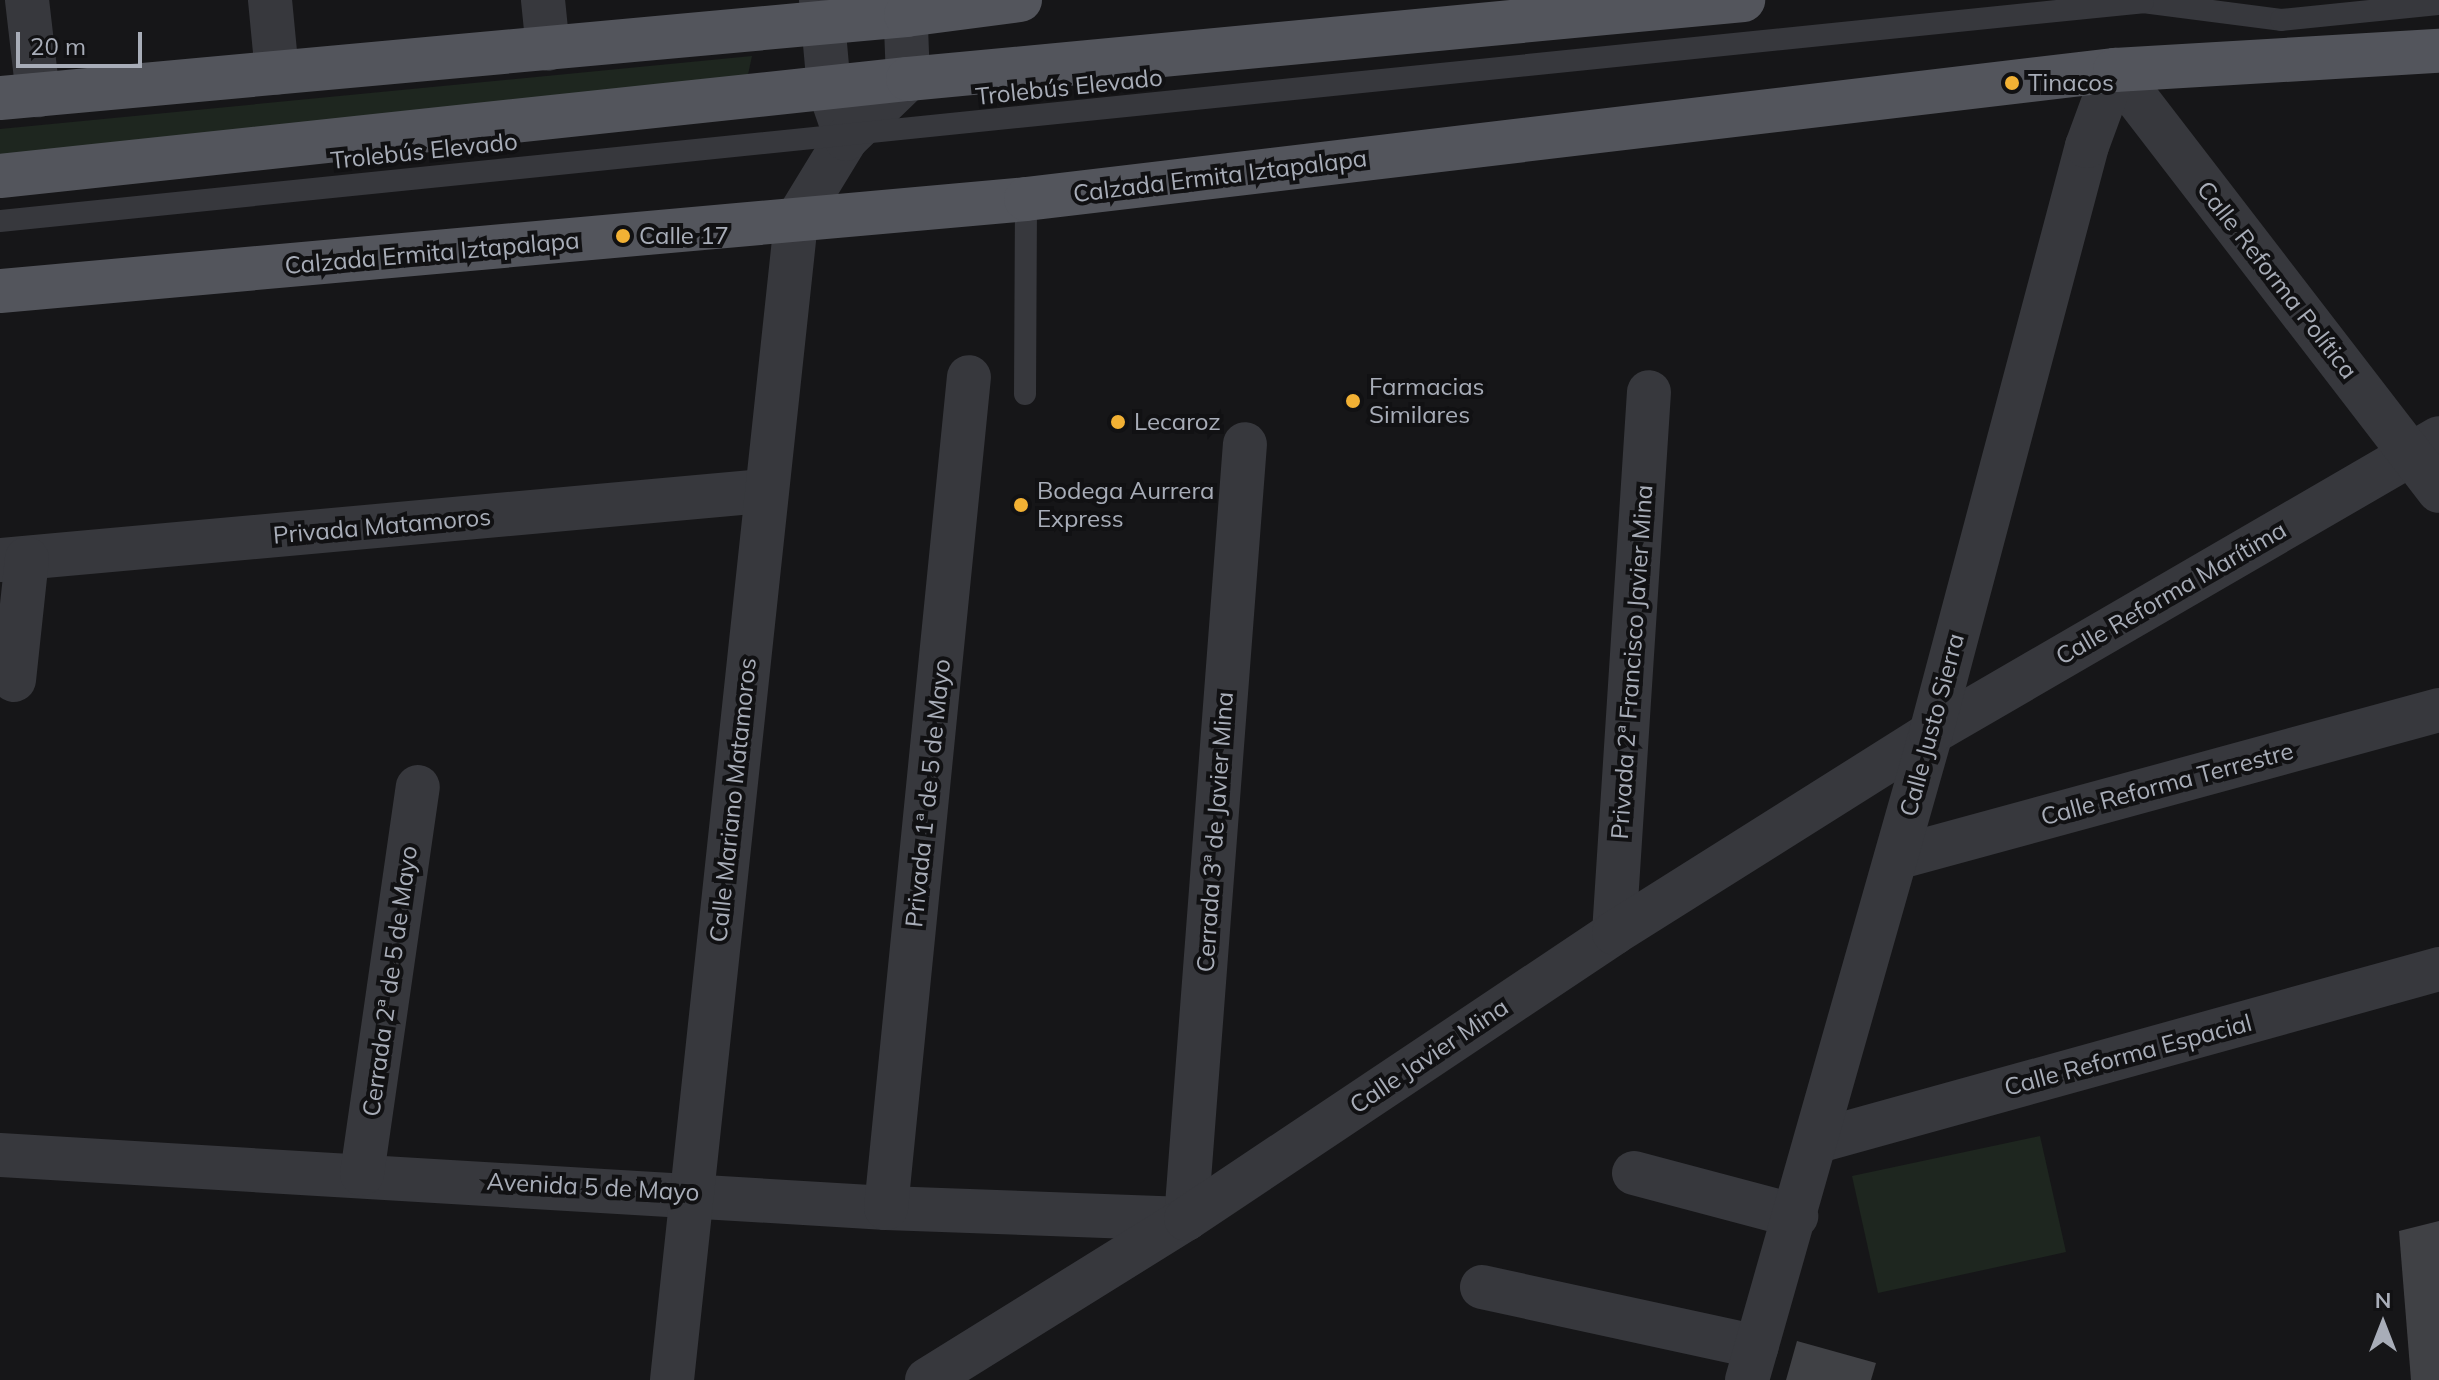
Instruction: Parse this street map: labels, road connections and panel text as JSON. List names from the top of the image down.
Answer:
{
  "streets": {
    "main road": ["Calzada Ermita Iztapalapa"],
    "street": [
      "Calle Reforma Política",
      "Privada Matamoros",
      "Calle Reforma Marítima",
      "Privada 2ª Francisco Javier Mina",
      "Calle Justo Sierra",
      "Calle Reforma Terrestre",
      "Privada 1ª de 5 de Mayo",
      "Calle Mariano Matamoros",
      "Cerrada 3ª de Javier Mina",
      "Cerrada 2ª de 5 de Mayo",
      "Calle Reforma Espacial",
      "Calle Javier Mina",
      "Avenida 5 de Mayo"
    ],
    "lane": ["Trolebús Elevado"]
  },
  "crossings": [
    ["Calzada Ermita Iztapalapa", "Calle Reforma Política"],
    ["Calzada Ermita Iztapalapa", "Calle Justo Sierra"],
    ["Calzada Ermita Iztapalapa", "Calle Mariano Matamoros"],
    ["Calle Reforma Política", "Calle Reforma Marítima"],
    ["Calle Reforma Política", "Calle Justo Sierra"],
    ["Privada Matamoros", "Calle Mariano Matamoros"],
    ["Calle Reforma Marítima", "Calle Justo Sierra"],
    ["Calle Reforma Marítima", "Calle Javier Mina"],
    ["Privada 2ª Francisco Javier Mina", "Calle Javier Mina"],
    ["Calle Justo Sierra", "Calle Reforma Terrestre"],
    ["Calle Justo Sierra", "Calle Reforma Espacial"],
    ["Calle Justo Sierra", "Calle Javier Mina"],
    ["Privada 1ª de 5 de Mayo", "Avenida 5 de Mayo"],
    ["Calle Mariano Matamoros", "Avenida 5 de Mayo"],
    ["Cerrada 3ª de Javier Mina", "Calle Javier Mina"],
    ["Cerrada 3ª de Javier Mina", "Avenida 5 de Mayo"],
    ["Cerrada 2ª de 5 de Mayo", "Avenida 5 de Mayo"],
    ["Calle Javier Mina", "Avenida 5 de Mayo"]
  ],
  "places": [
    "Tinacos",
    "Calle 17",
    "Farmacias Similares",
    "Lecaroz",
    "Bodega Aurrera Express"
  ],
  "scale_bar": "20 m",
  "north": "top"
}
